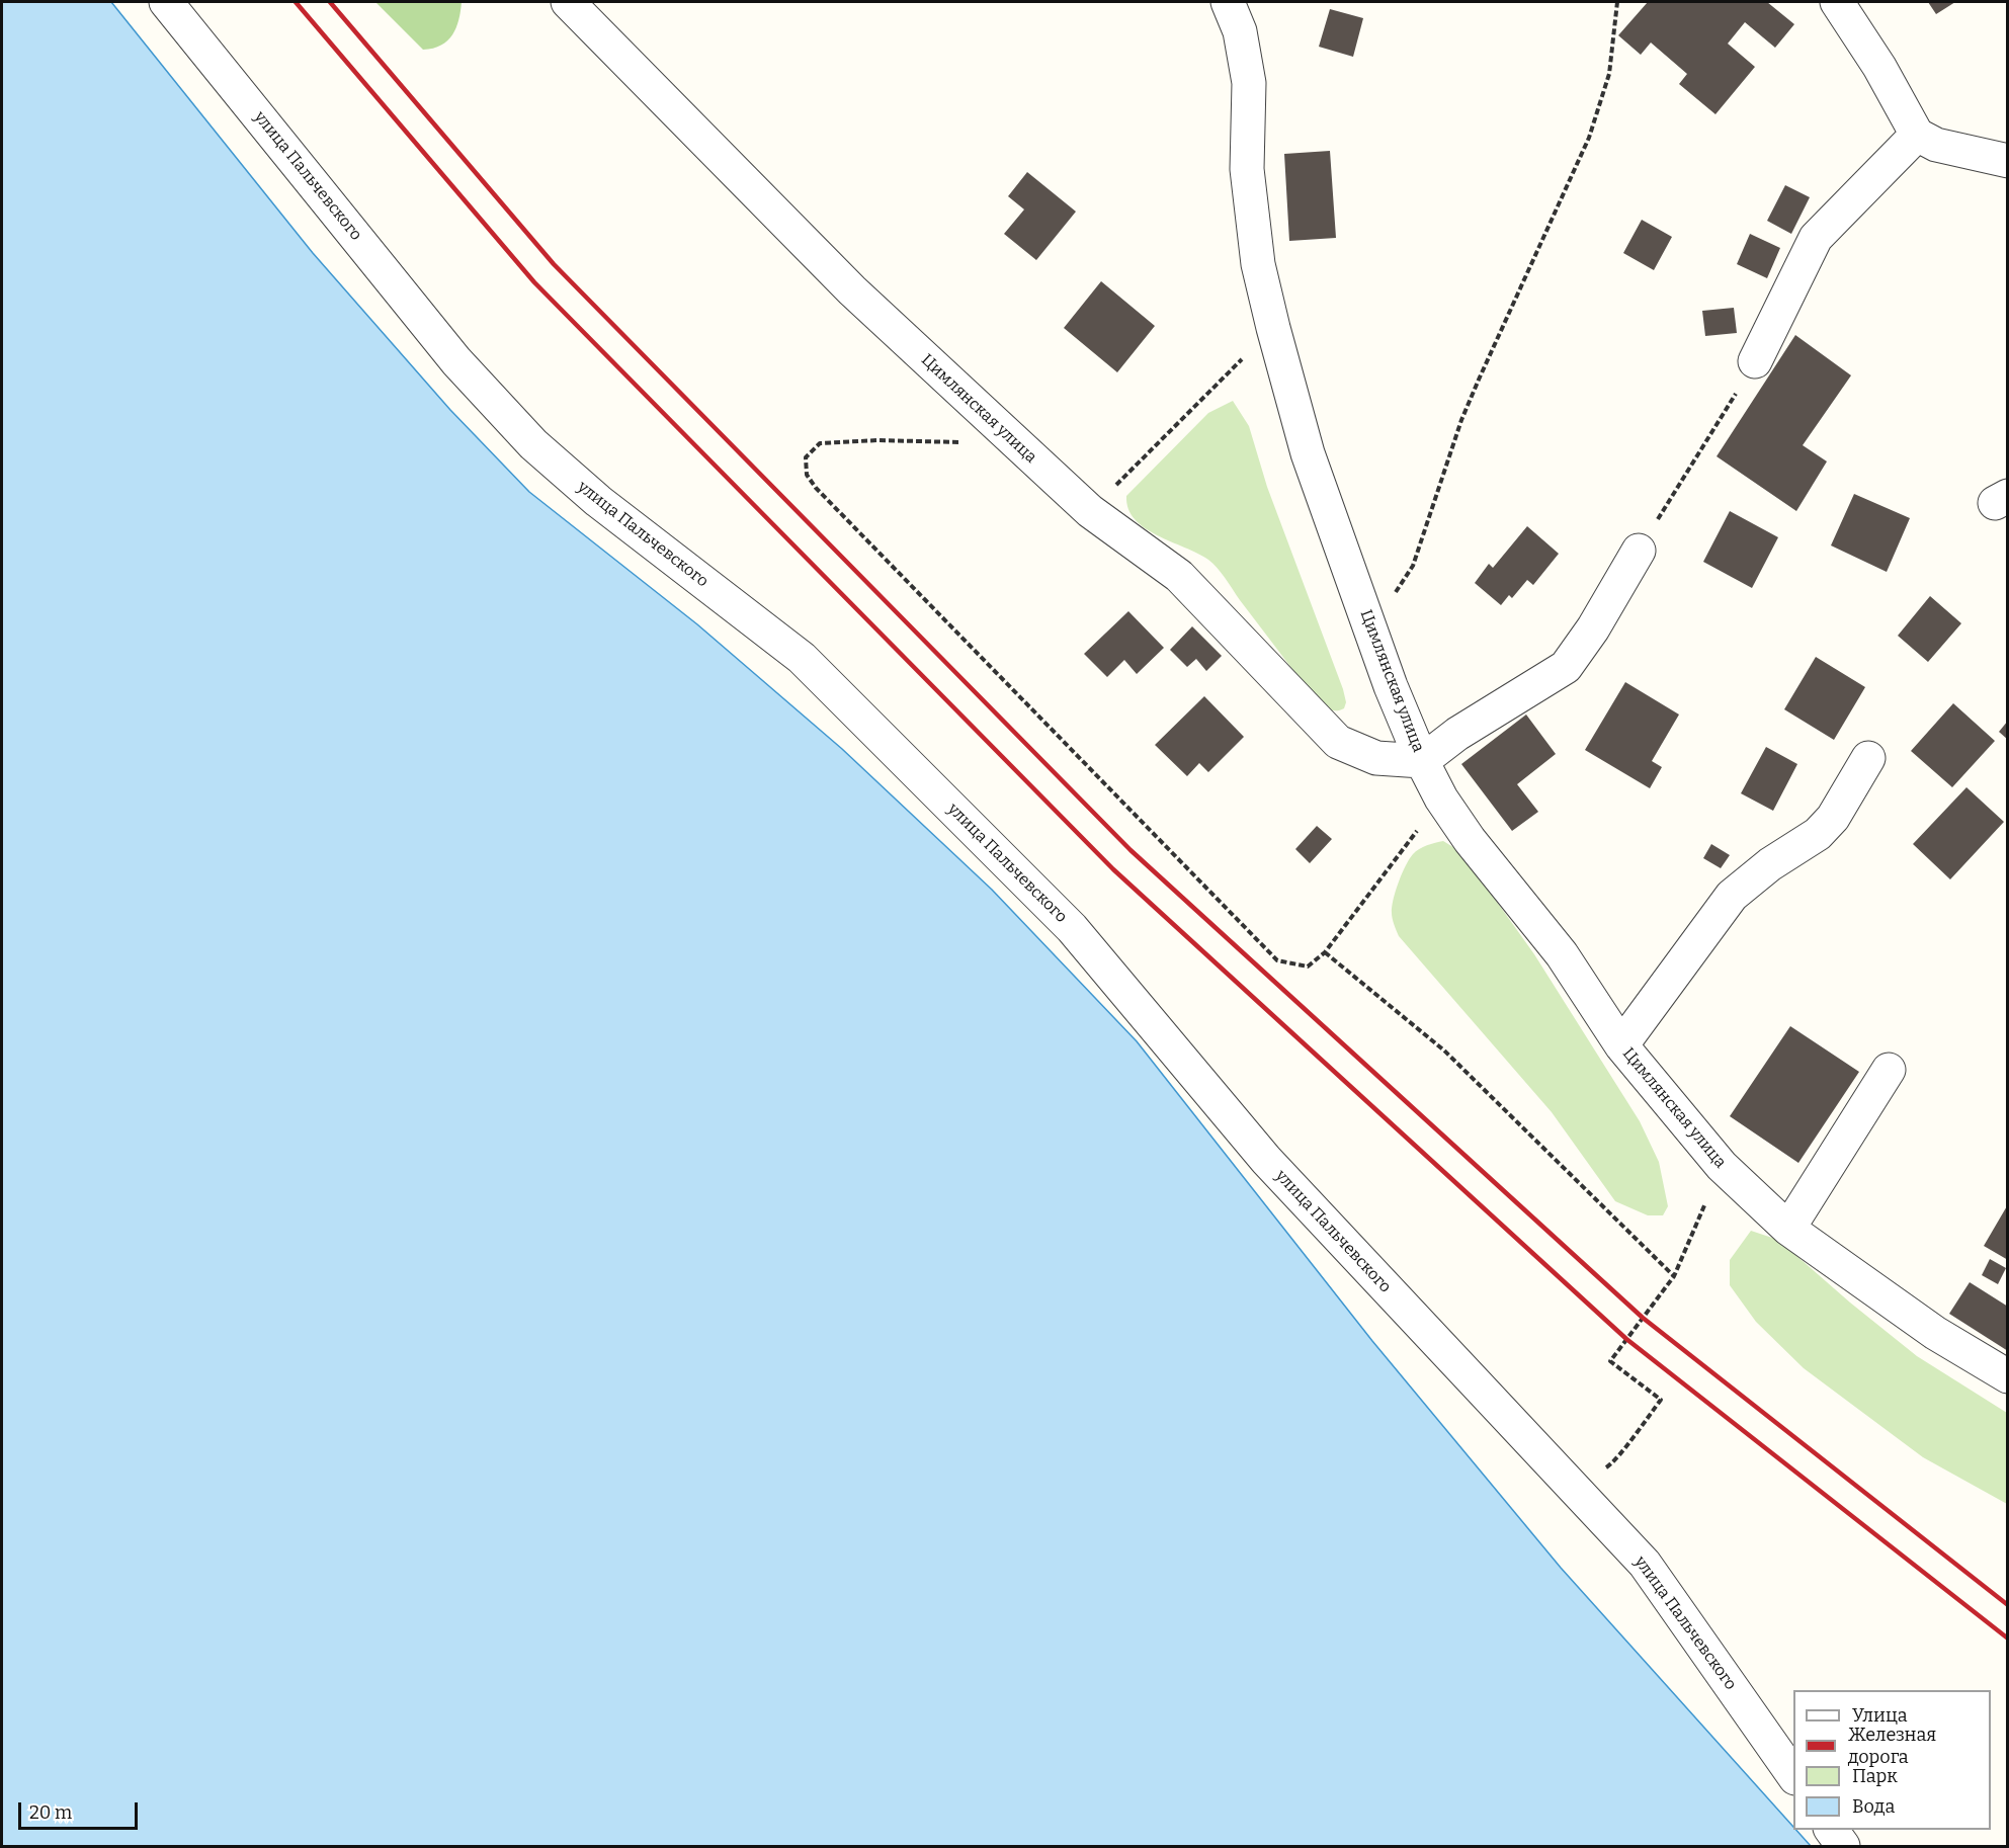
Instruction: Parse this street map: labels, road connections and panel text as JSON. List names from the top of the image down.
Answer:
{
  "streets": {
    "street": ["улица Пальчевского", "Цимлянская улица"]
  },
  "legend": [
    "Улица",
    "Железная дорога",
    "Парк",
    "Вода"
  ],
  "scale_bar": "20 m"
}
